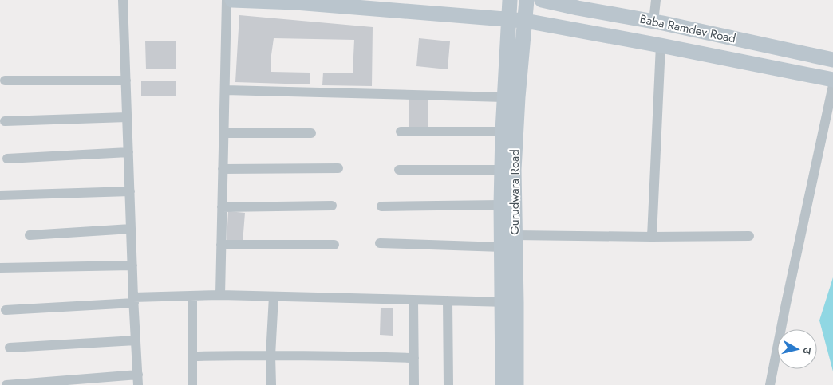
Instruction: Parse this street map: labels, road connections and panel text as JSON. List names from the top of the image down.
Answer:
{
  "streets": {
    "street": ["Baba Ramdev Road", "Gurudwara Road"]
  },
  "north": "right"
}
